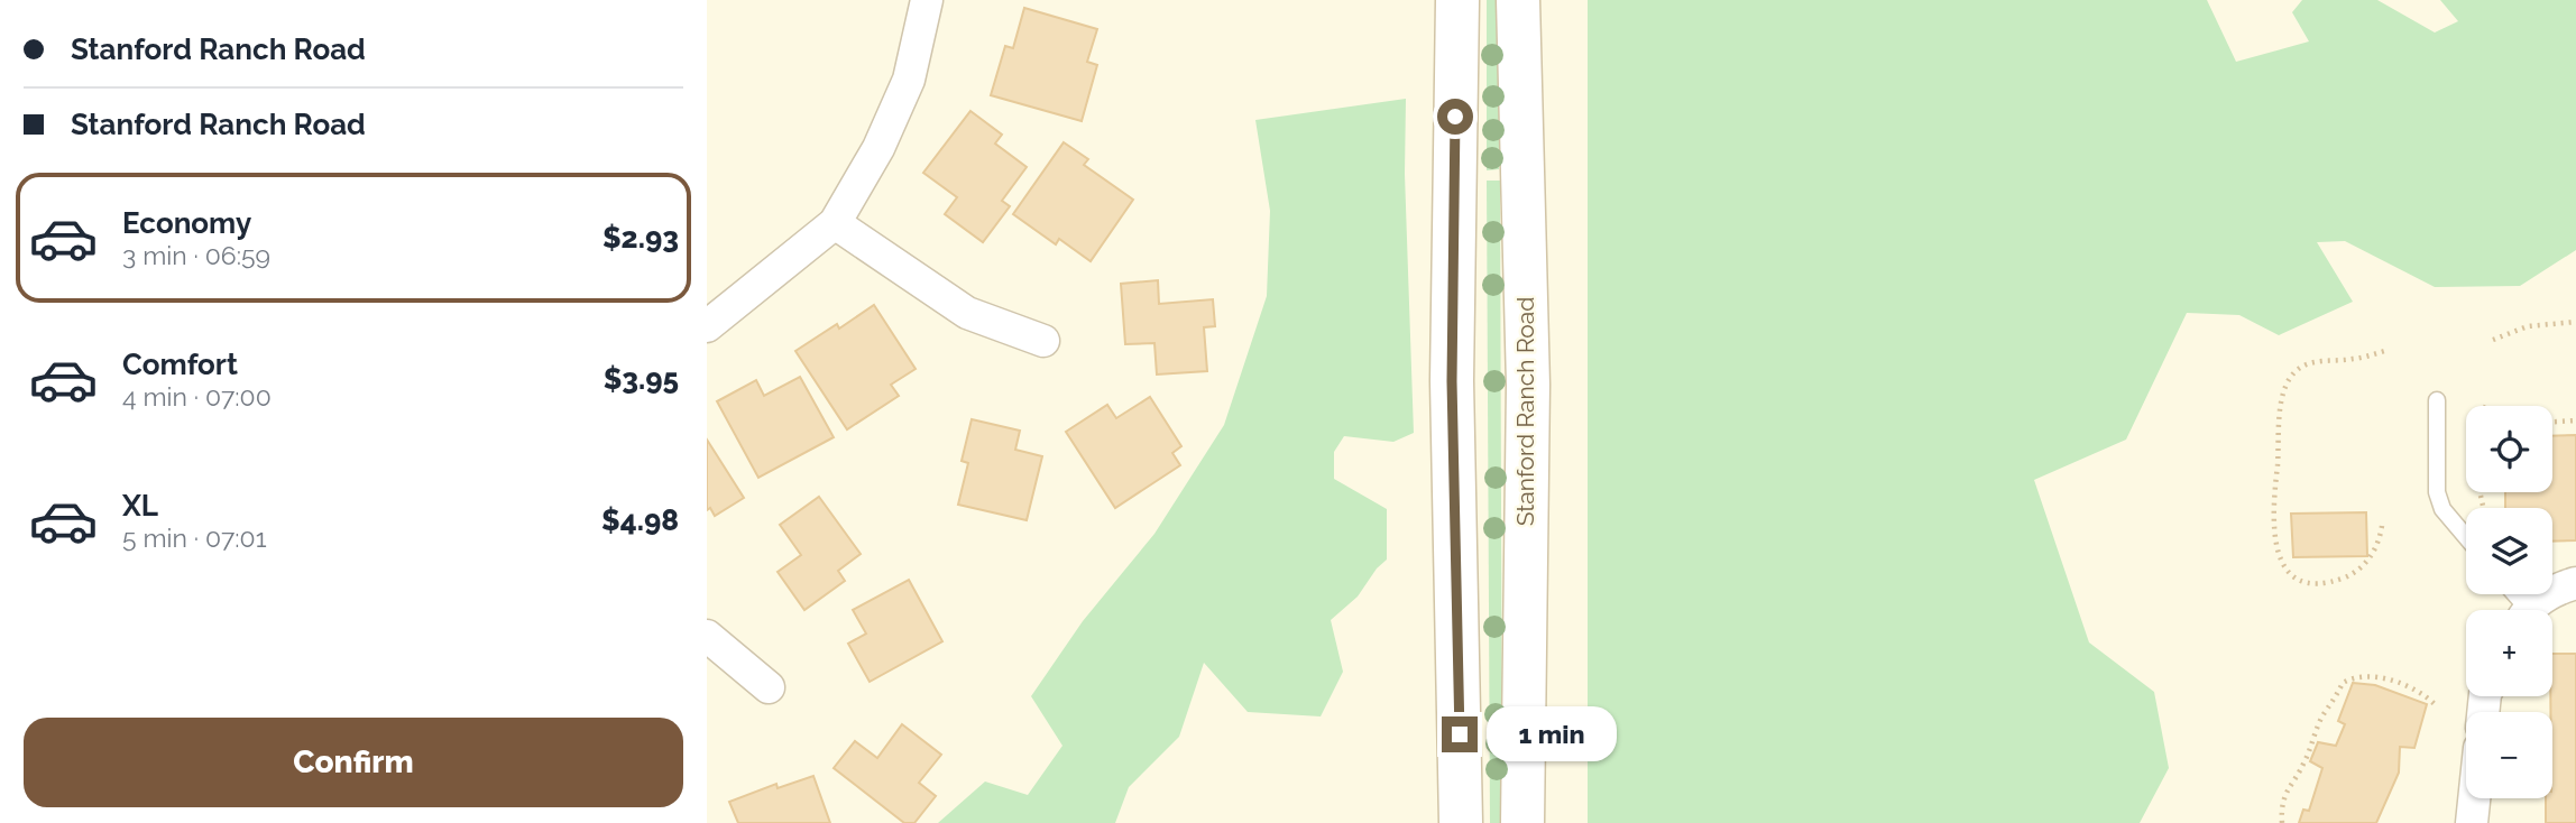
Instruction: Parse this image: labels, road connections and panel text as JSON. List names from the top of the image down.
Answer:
{
  "streets": {
    "main road": ["Stanford Ranch Road"]
  },
  "page": {
    "banner": ["Stanford Ranch Road", "Stanford Ranch Road"],
    "list": [
      {
        "name": "Economy",
        "note": "3 min · 06:59",
        "value": "$2.93"
      },
      {
        "name": "Comfort",
        "note": "4 min · 07:00",
        "value": "$3.95"
      },
      {
        "name": "XL",
        "note": "5 min · 07:01",
        "value": "$4.98"
      }
    ],
    "map_buttons": ["+", "−"],
    "buttons": "Confirm",
    "bubble": "1 min"
  }
}
